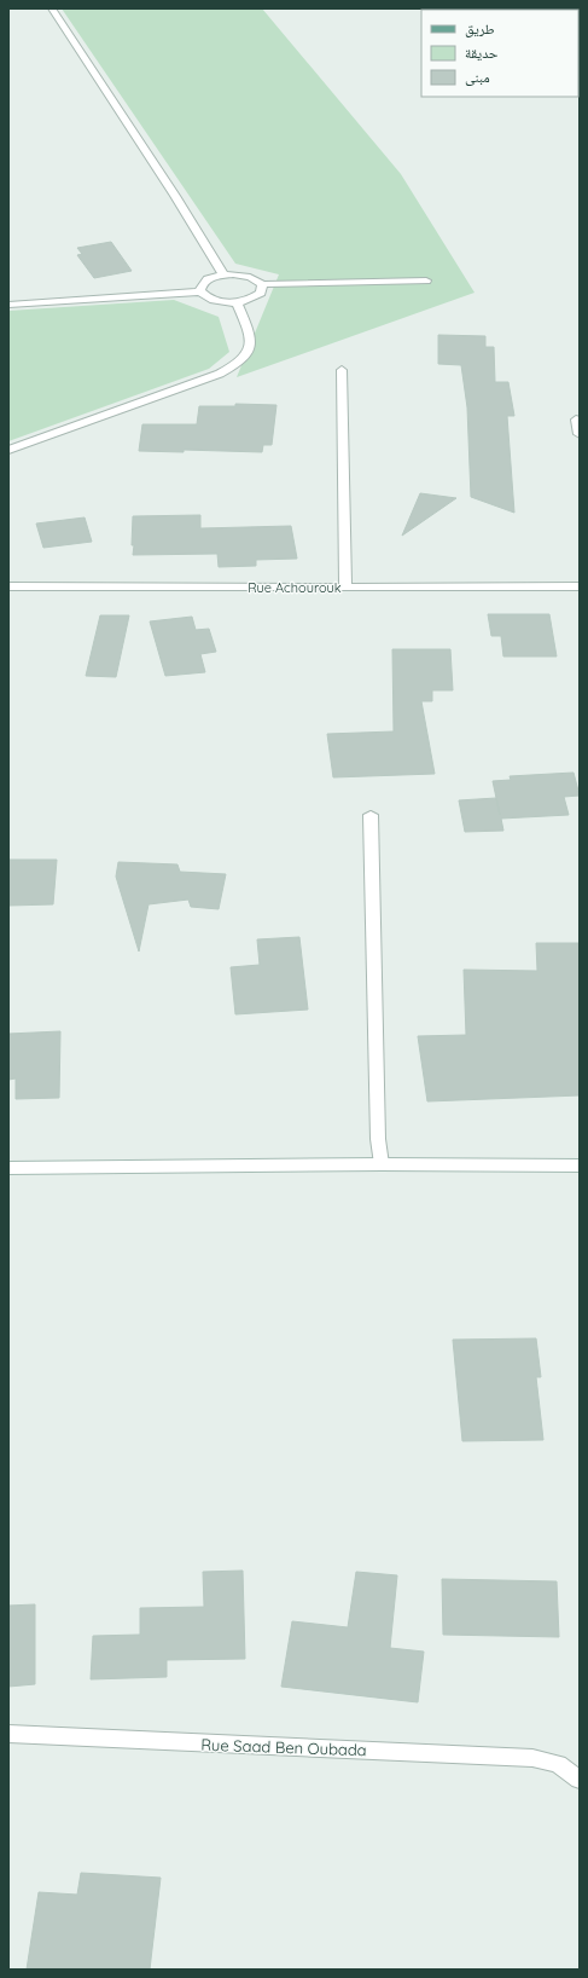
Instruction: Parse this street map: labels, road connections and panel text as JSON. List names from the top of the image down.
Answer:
{
  "streets": {
    "street": ["Rue Achourouk", "Rue Saad Ben Oubada"]
  },
  "legend": ["طريق", "حديقة", "مبنى"]
}
